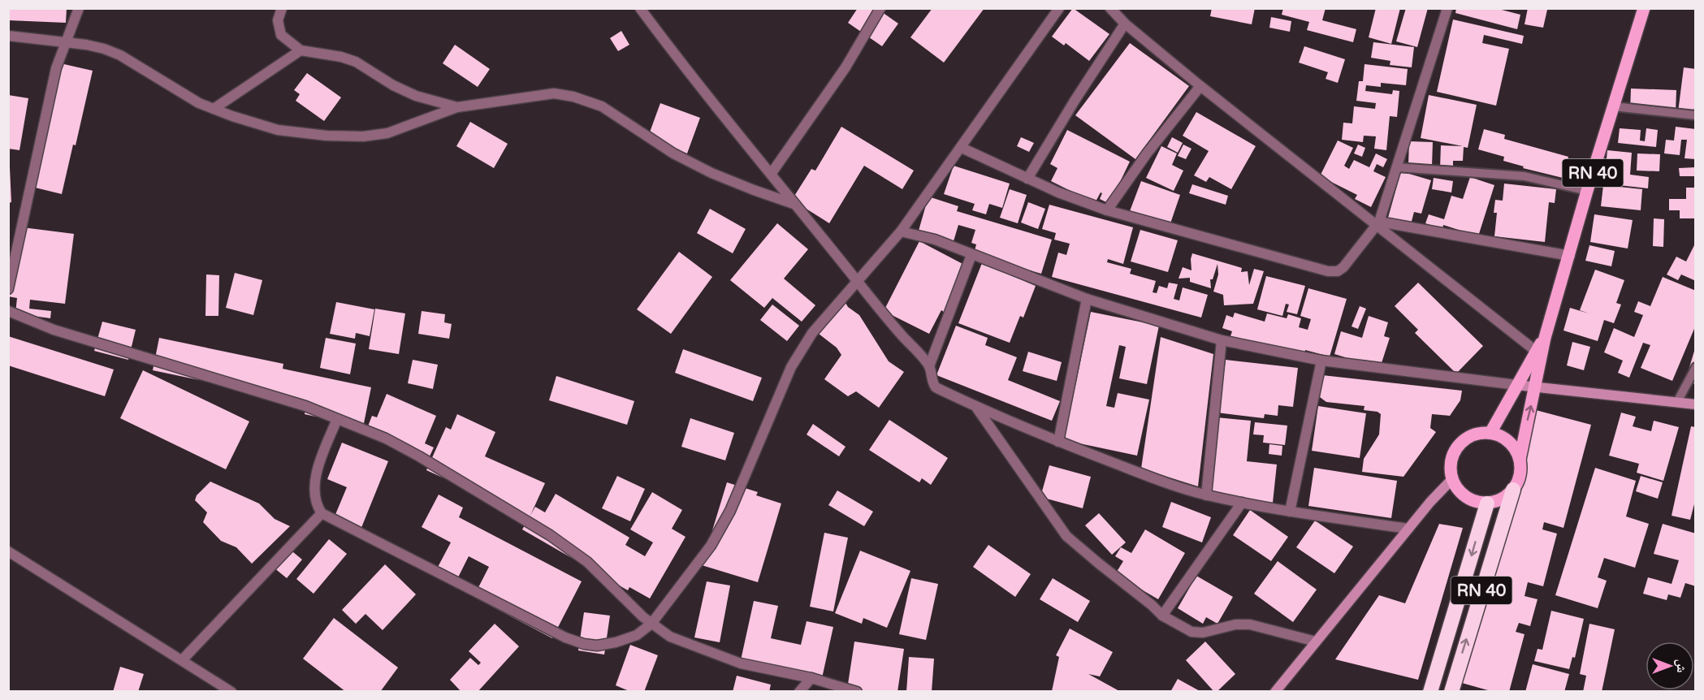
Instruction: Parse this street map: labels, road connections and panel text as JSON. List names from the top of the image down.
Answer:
{
  "streets": {
    "highway": ["RN 40"]
  },
  "north": "right"
}
